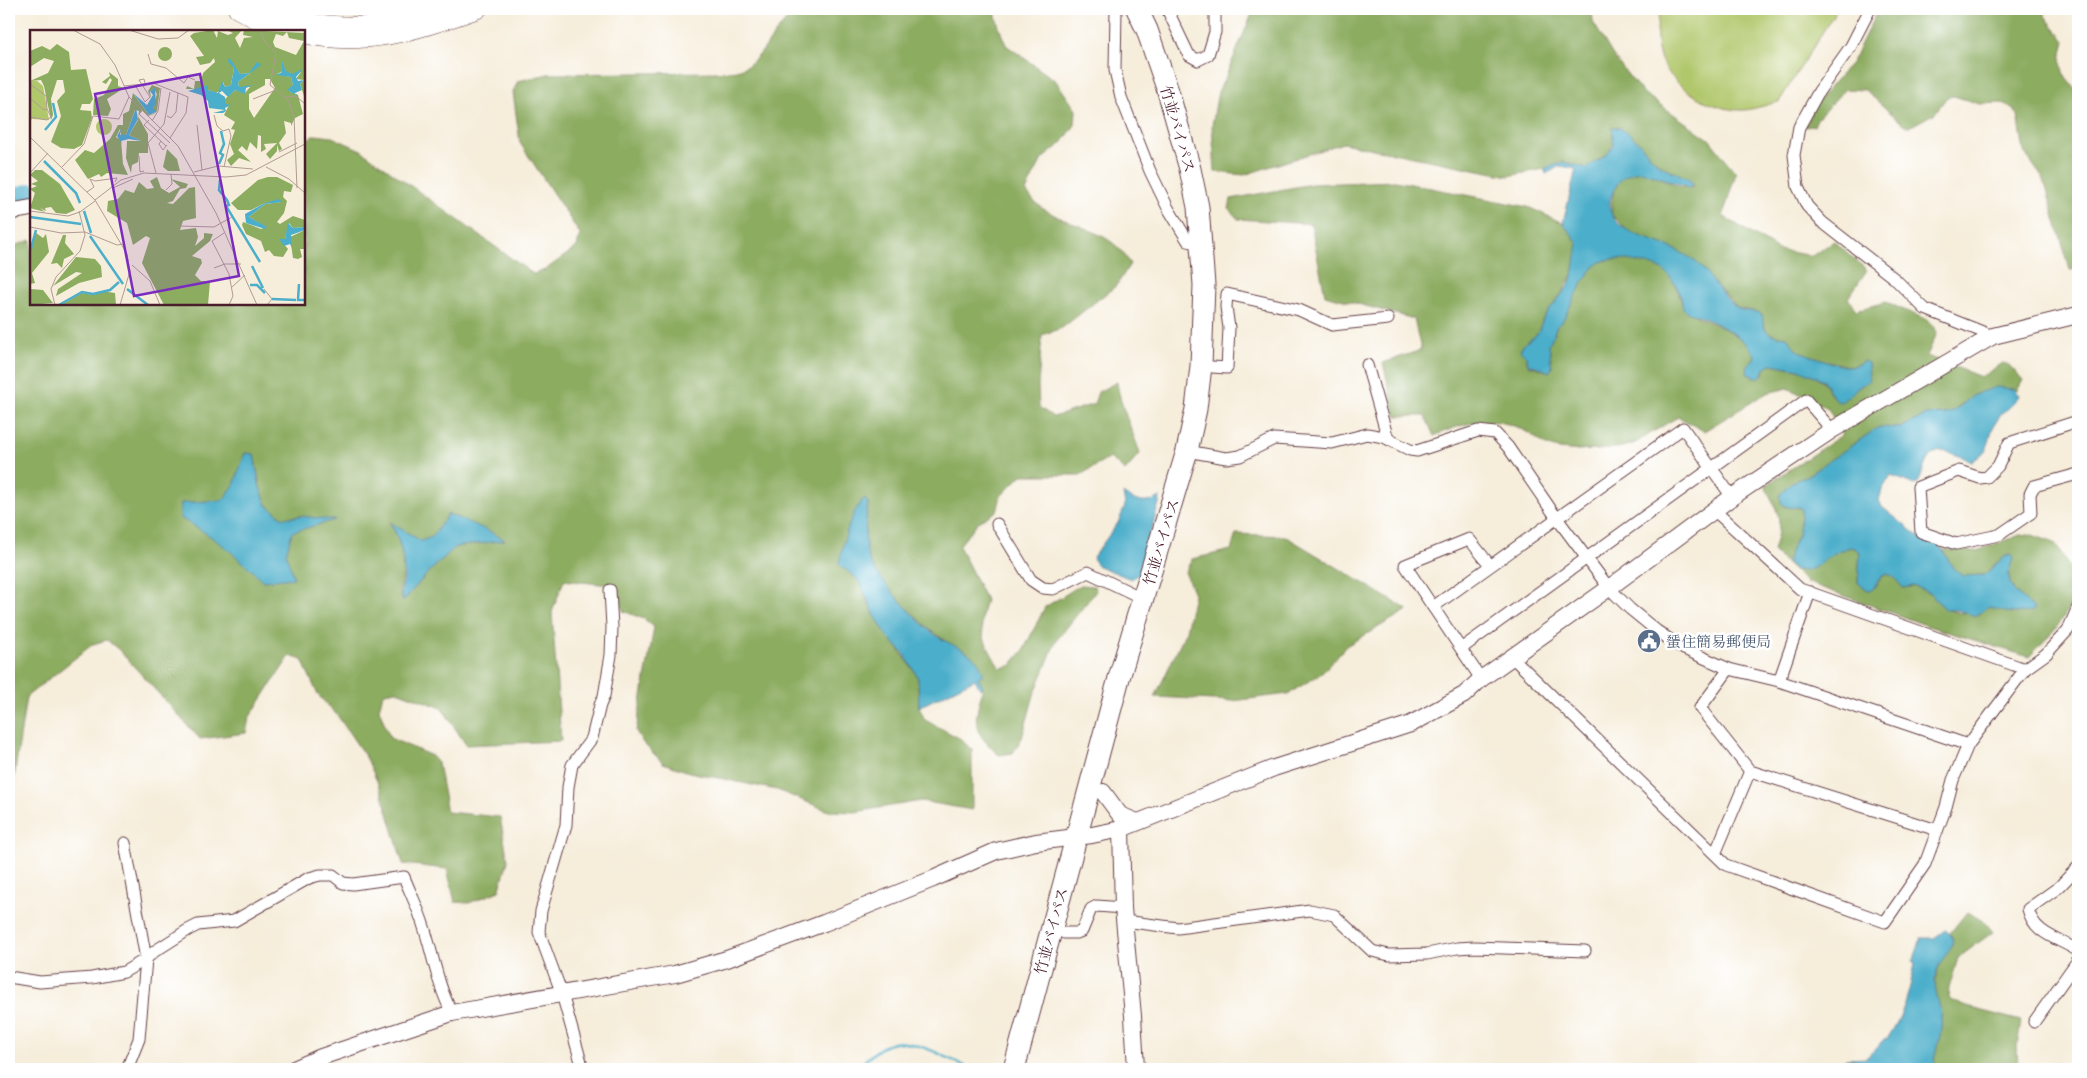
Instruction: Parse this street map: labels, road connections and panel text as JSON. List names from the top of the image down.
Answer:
{
  "streets": {
    "highway": ["竹並バイパス"]
  },
  "places": {
    "public building": ["蜑住簡易郵便局"]
  }
}
